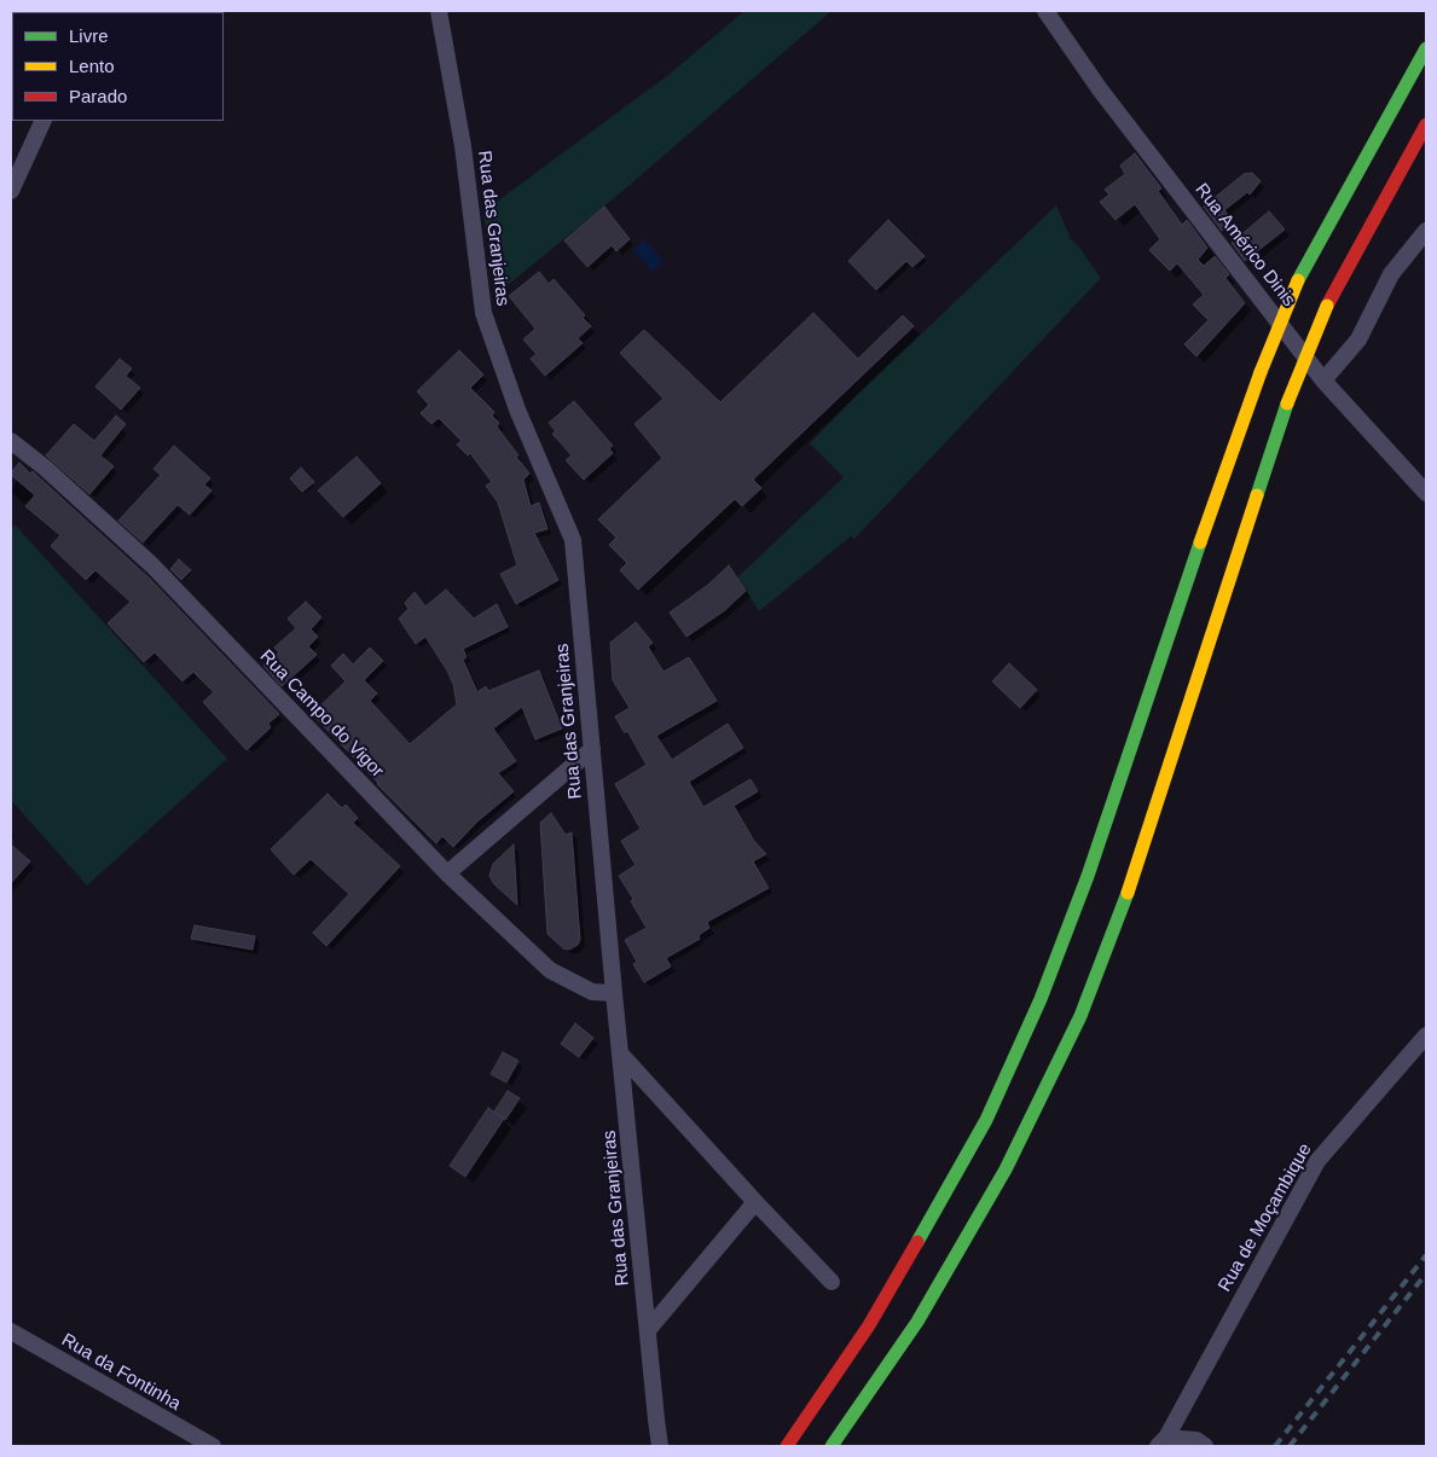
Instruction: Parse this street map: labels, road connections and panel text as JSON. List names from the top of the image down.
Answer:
{
  "streets": {
    "street": [
      "Rua das Granjeiras",
      "Rua Américo Dinis",
      "Rua Campo do Vigor",
      "Rua de Moçambique",
      "Rua da Fontinha"
    ]
  },
  "crossings": [
    ["Rua das Granjeiras", "Rua Campo do Vigor"]
  ],
  "legend": ["Livre", "Lento", "Parado"]
}
